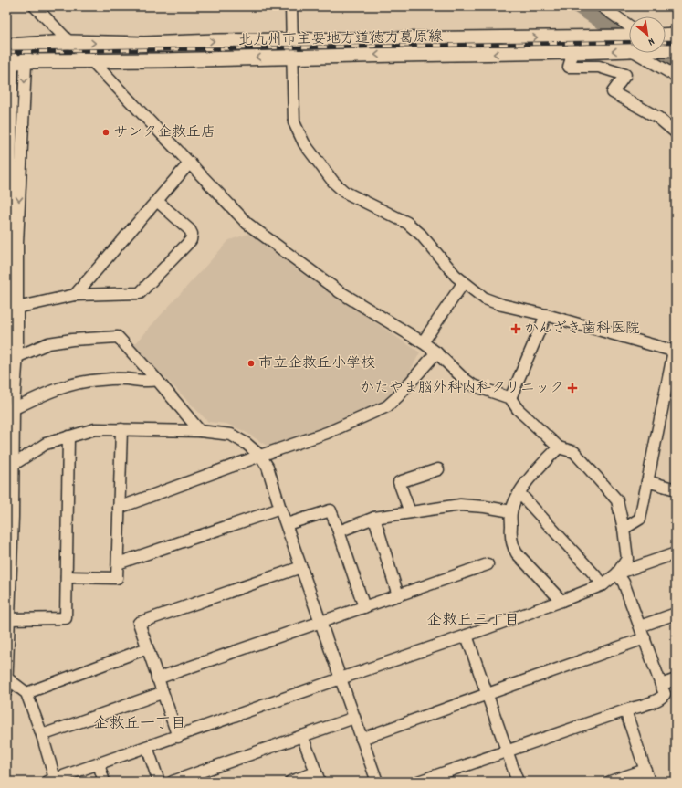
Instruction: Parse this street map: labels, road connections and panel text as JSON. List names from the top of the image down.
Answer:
{
  "streets": {
    "main road": ["北九州市主要地方道徳力葛原線"]
  },
  "districts": ["企救丘三丁目", "企救丘一丁目"],
  "places": {
    "other": ["サンク企救丘店", "市立企救丘小学校"],
    "health": ["かんざき歯科医院", "かたやま脳外科内科クリニック"]
  },
  "north": "bottom right"
}
